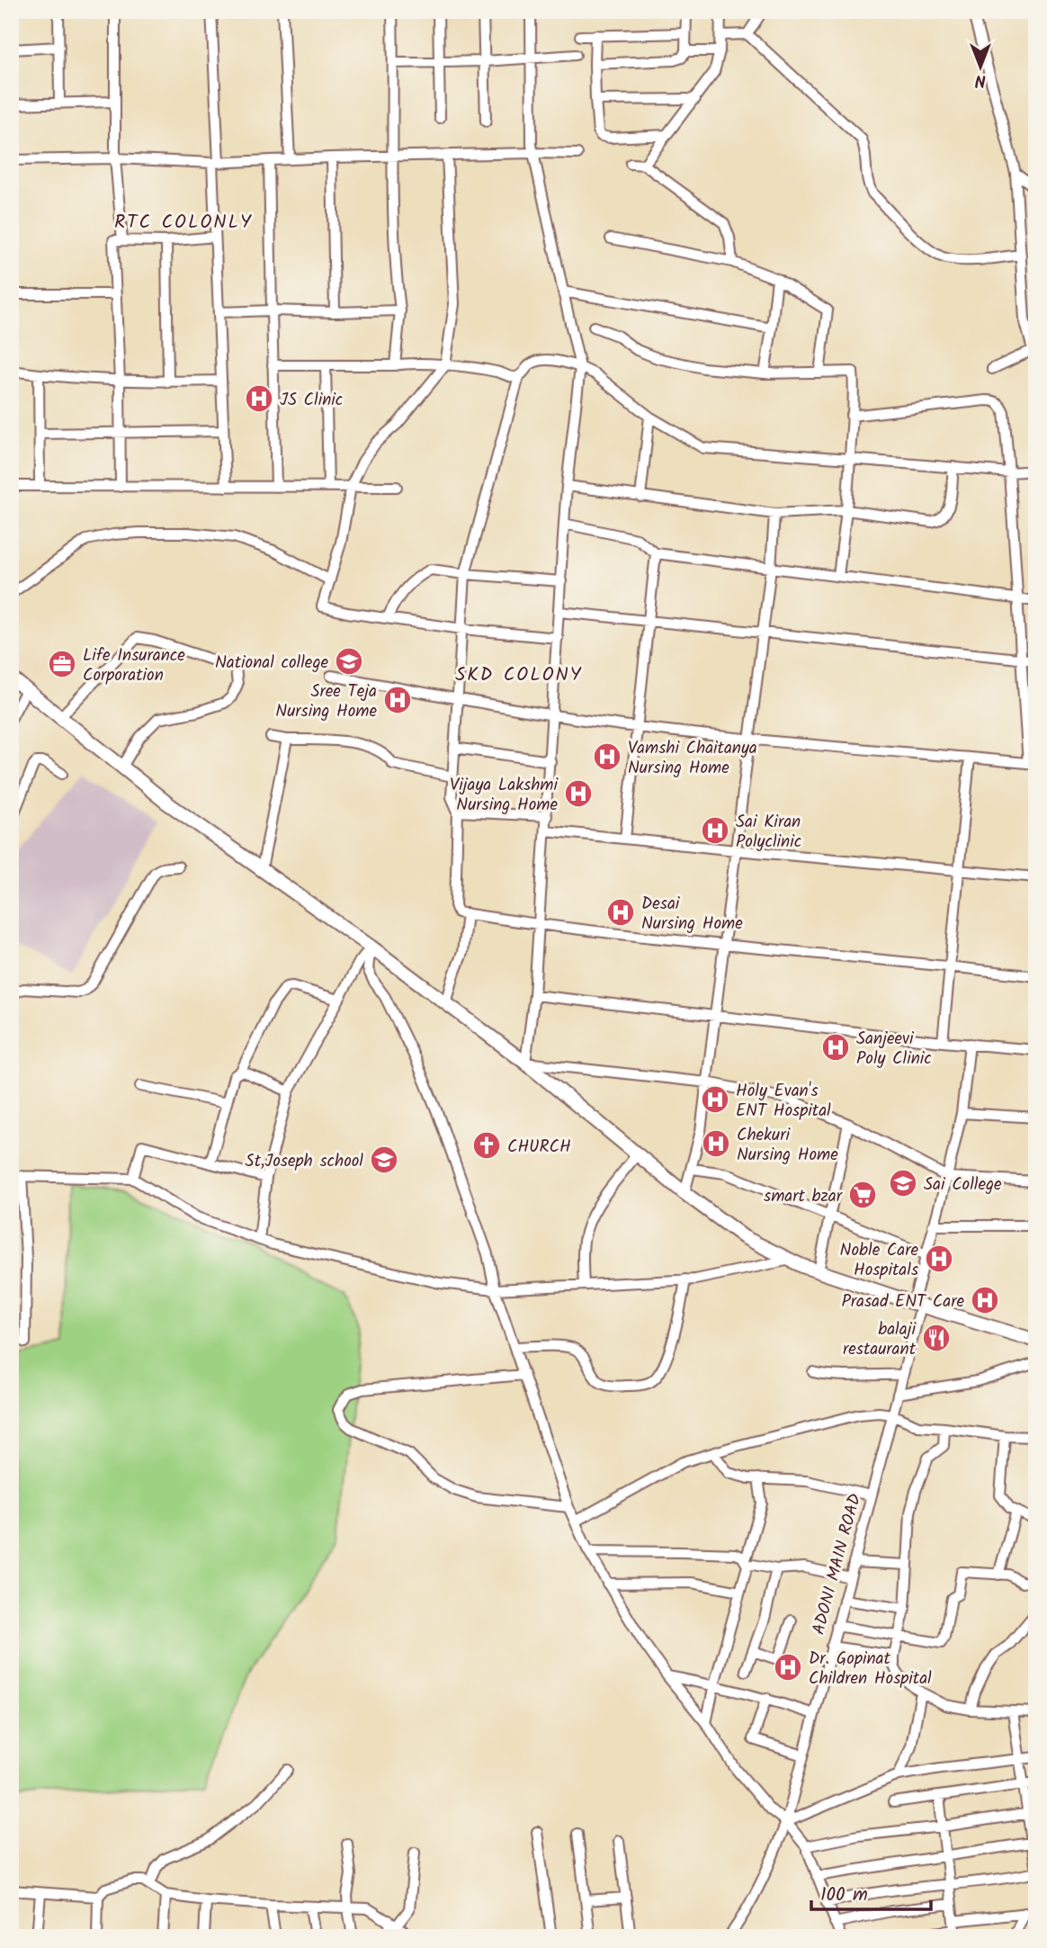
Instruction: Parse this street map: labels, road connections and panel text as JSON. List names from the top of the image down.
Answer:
{
  "streets": {
    "street": ["ADONI MAIN ROAD"]
  },
  "districts": ["RTC COLONLY", "SKD COLONY"],
  "places": {
    "hospital": [
      "JS Clinic",
      "Sree Teja Nursing Home",
      "Vamshi Chaitanya Nursing Home",
      "Vijaya Lakshmi Nursing Home",
      "Sai Kiran Polyclinic",
      "Desai Nursing Home",
      "Sanjeevi Poly Clinic",
      "Holy Evan's ENT Hospital",
      "Chekuri Nursing Home",
      "Noble Care Hospitals",
      "Prasad ENT Care",
      "Dr. Gopinat Children Hospital"
    ],
    "school or university": ["National college", "St,Joseph school", "Sai College"],
    "office": ["Life Insurance Corporation"],
    "church": ["CHURCH"],
    "supermarket": ["smart bzar"],
    "restaurant": ["balaji restaurant"]
  },
  "scale_bar": "100 m",
  "north": "bottom"
}
